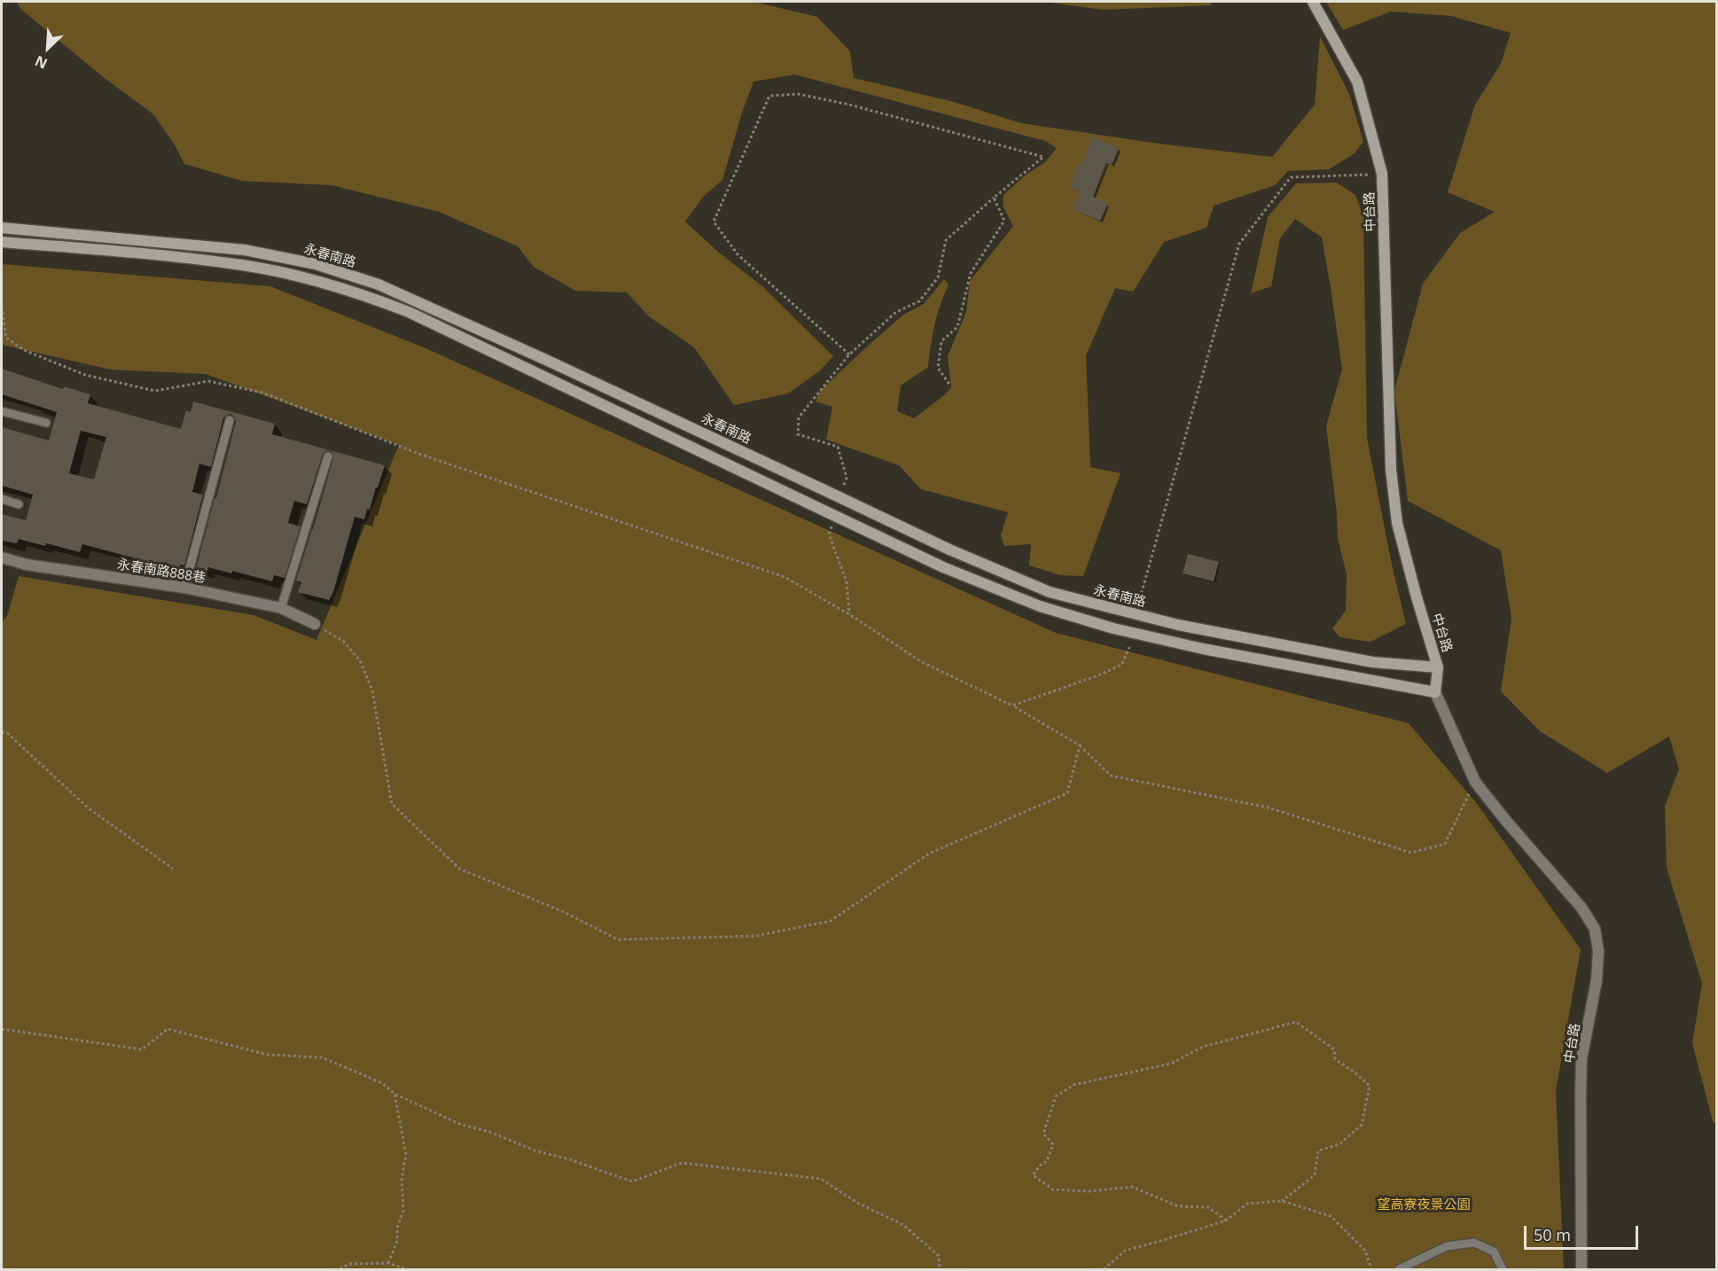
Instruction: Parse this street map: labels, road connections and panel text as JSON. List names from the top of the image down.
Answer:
{
  "streets": {
    "street": ["中台路", "永春南路", "永春南路888巷"]
  },
  "crossings": [
    ["中台路", "永春南路"]
  ],
  "parks": ["望高寮夜景公園"],
  "scale_bar": "50 m",
  "north": "bottom left"
}
